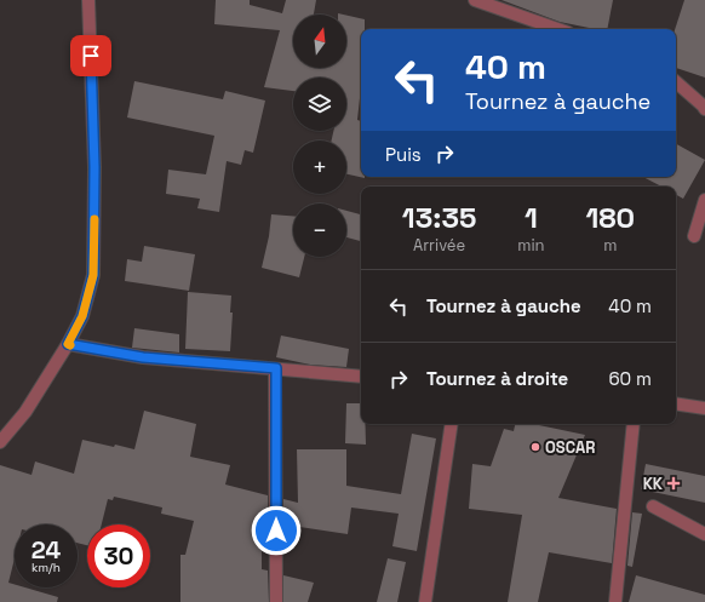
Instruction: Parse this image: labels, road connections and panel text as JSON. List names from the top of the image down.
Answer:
{
  "places": {
    "other": ["OSCAR"],
    "health": ["KK"]
  },
  "north": "top",
  "page": {
    "map_buttons": ["+", "−"],
    "turn": ["40 m", "Tournez à gauche"],
    "then": "Puis",
    "eta": [
      "13:35",
      "Arrivée",
      "1",
      "min",
      "180",
      "m"
    ],
    "list": [
      {
        "name": "Tournez à gauche",
        "value": "40 m"
      },
      {
        "name": "Tournez à droite",
        "value": "60 m"
      }
    ],
    "speed": "24 km/h",
    "limit": "30"
  }
}
